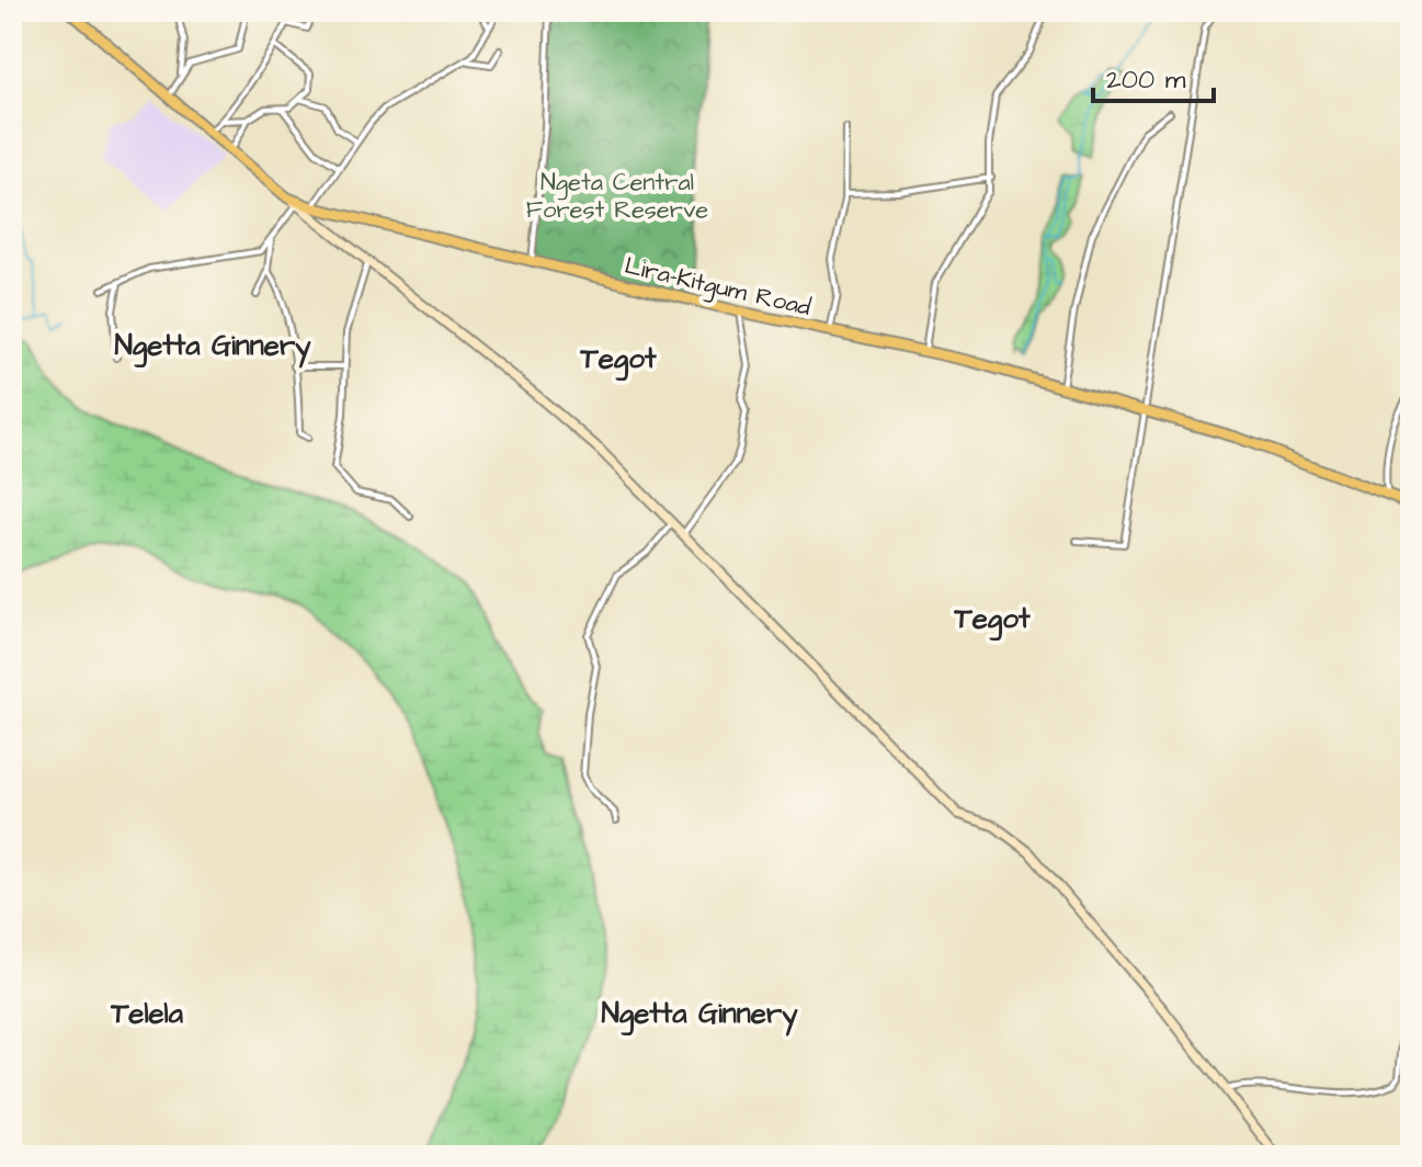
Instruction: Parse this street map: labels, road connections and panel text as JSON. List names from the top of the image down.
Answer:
{
  "streets": {
    "main road": ["Lira-Kitgum Road"]
  },
  "districts": [
    "Ngetta Ginnery",
    "Tegot",
    "Tegot",
    "Telela",
    "Ngetta Ginnery"
  ],
  "parks": ["Ngeta Central Forest Reserve"],
  "scale_bar": "200 m"
}
